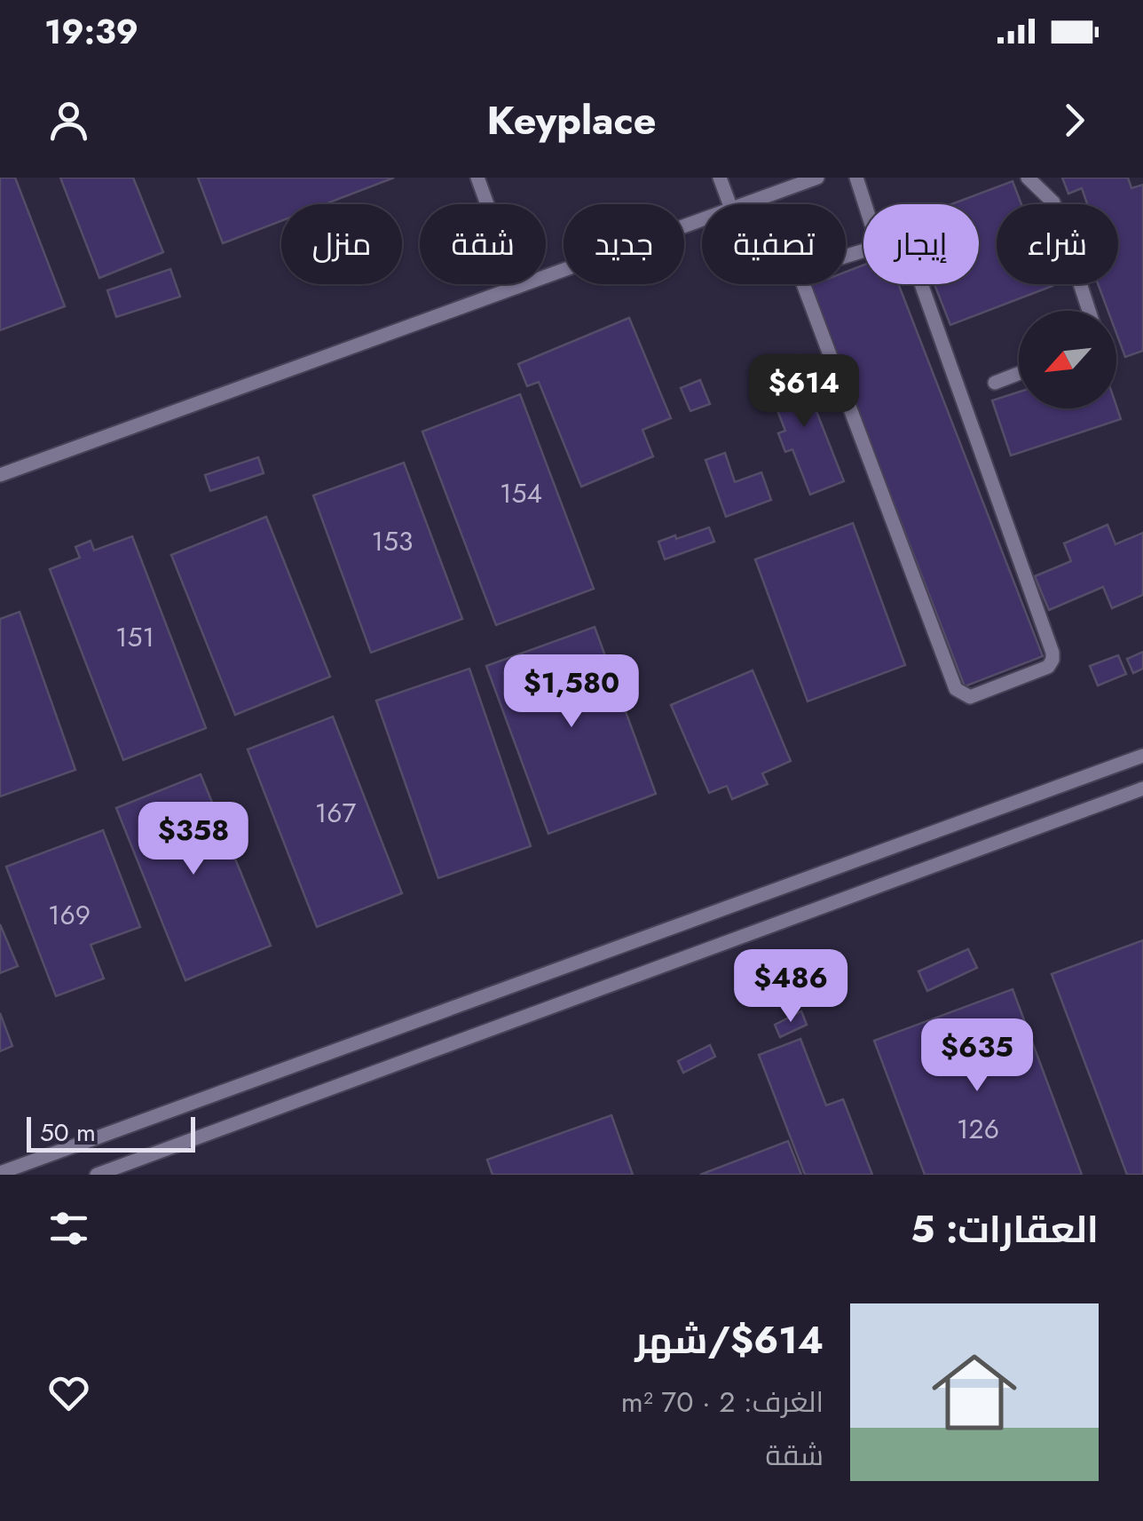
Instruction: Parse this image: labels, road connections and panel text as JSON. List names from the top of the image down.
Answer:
{
  "house_numbers": [
    "154",
    "153",
    "151",
    "167",
    "169",
    "126"
  ],
  "scale_bar": "50 m",
  "north": "bottom left",
  "page": {
    "status": "19:39",
    "header": "Keyplace",
    "chip": [
      "شراء",
      "إيجار",
      "تصفية",
      "جديد",
      "شقة",
      "منزل"
    ],
    "price": [
      "$614",
      "$1,580",
      "$358",
      "$486",
      "$635"
    ],
    "scale": "50 m",
    "heading": "العقارات: 5",
    "list": [
      {
        "name": "$614/شهر",
        "note": "الغرف: 2 · 70 m² · شقة"
      }
    ]
  }
}
